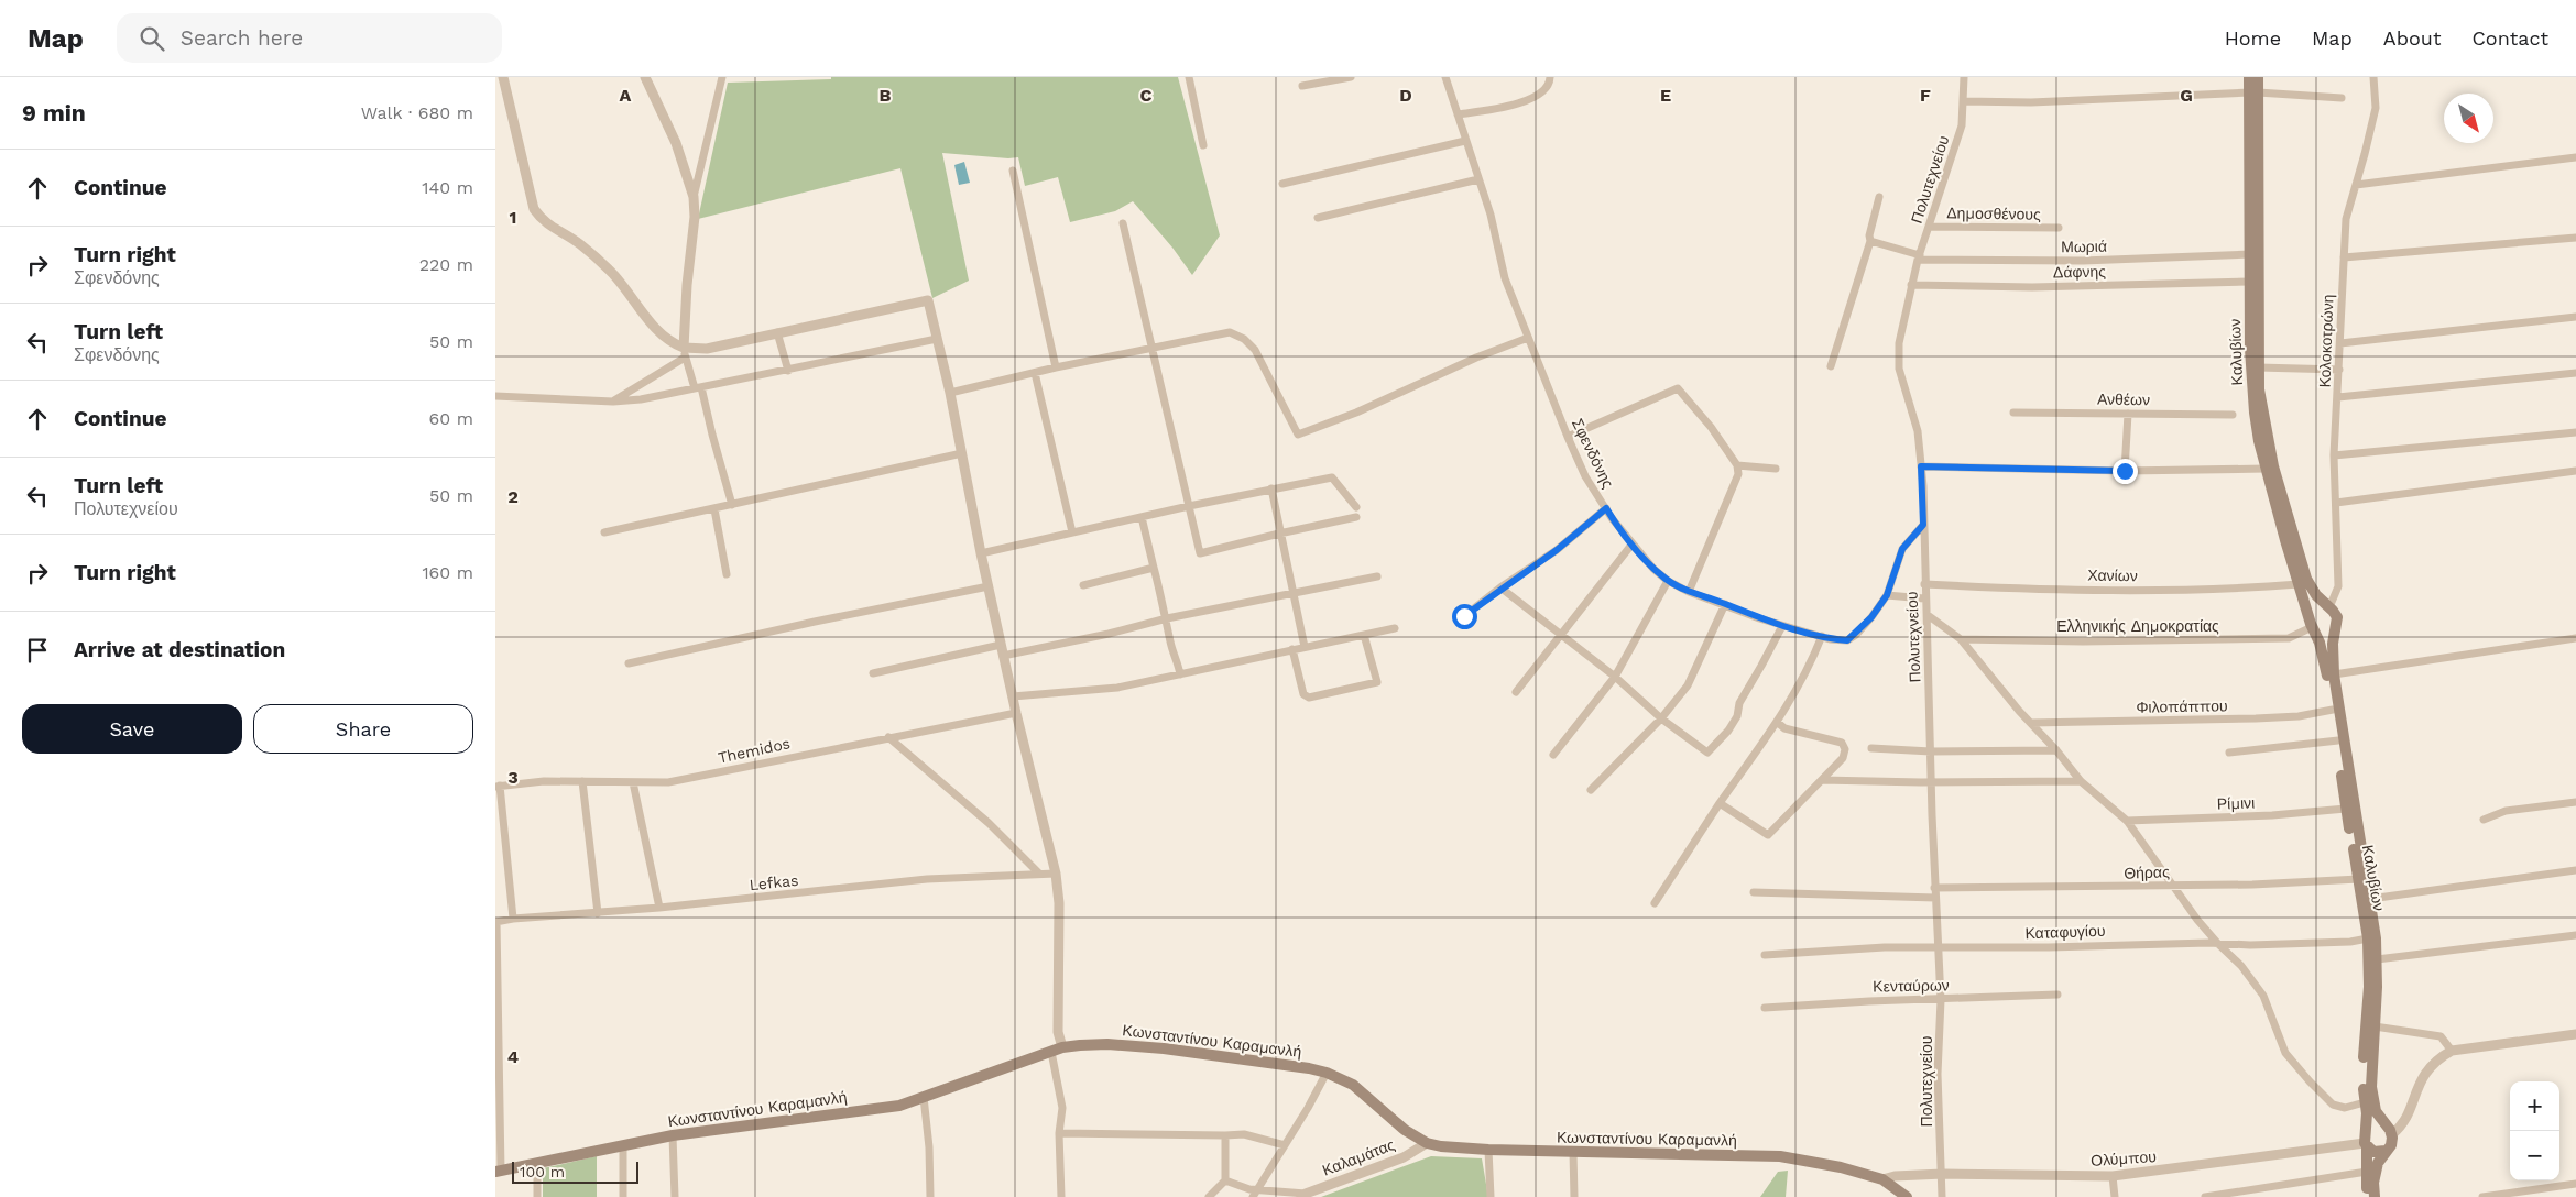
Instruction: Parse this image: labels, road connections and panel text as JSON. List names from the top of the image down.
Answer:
{
  "streets": {
    "main road": ["Καλυβίων", "Κωνσταντίνου Καραμανλή"],
    "street": [
      "Πολυτεχνείου",
      "Δημοσθένους",
      "Μωριά",
      "Δάφνης",
      "Κολοκοτρώνη",
      "Ανθέων",
      "Σφενδόνης",
      "Χανίων",
      "Ελληνικής Δημοκρατίας",
      "Φιλοπάππου",
      "Themidos",
      "Ρίμινι",
      "Θήρας",
      "Lefkas",
      "Καταφυγίου",
      "Κενταύρων",
      "Καλαμάτας",
      "Ολύμπου"
    ]
  },
  "crossings": [
    ["Πολυτεχνείου", "Δημοσθένους"],
    ["Πολυτεχνείου", "Μωριά"],
    ["Πολυτεχνείου", "Δάφνης"],
    ["Πολυτεχνείου", "Χανίων"],
    ["Πολυτεχνείου", "Θήρας"],
    ["Πολυτεχνείου", "Καταφυγίου"],
    ["Πολυτεχνείου", "Κενταύρων"],
    ["Πολυτεχνείου", "Ολύμπου"],
    ["Μωριά", "Καλυβίων"],
    ["Δάφνης", "Καλυβίων"],
    ["Κολοκοτρώνη", "Καλυβίων"],
    ["Κολοκοτρώνη", "Ελληνικής Δημοκρατίας"],
    ["Καλυβίων", "Χανίων"],
    ["Καλυβίων", "Ελληνικής Δημοκρατίας"],
    ["Καλυβίων", "Φιλοπάππου"],
    ["Καλυβίων", "Ρίμινι"],
    ["Καλυβίων", "Θήρας"],
    ["Καλυβίων", "Καταφυγίου"],
    ["Καλυβίων", "Ολύμπου"],
    ["Κωνσταντίνου Καραμανλή", "Καλαμάτας"],
    ["Κωνσταντίνου Καραμανλή", "Ολύμπου"]
  ],
  "scale_bar": "100 m",
  "north": "bottom right",
  "page": {
    "header": "Map",
    "search": "Search here",
    "nav": [
      "Home",
      "Map",
      "About",
      "Contact"
    ],
    "heading": ["9 min", "Walk · 680 m"],
    "list": [
      ["Continue", "140 m"],
      ["Turn right", "Σφενδόνης", "220 m"],
      ["Turn left", "Σφενδόνης", "50 m"],
      ["Continue", "60 m"],
      ["Turn left", "Πολυτεχνείου", "50 m"],
      ["Turn right", "160 m"],
      "Arrive at destination"
    ],
    "buttons": ["Save", "Share"],
    "map_buttons": ["+", "−"],
    "scale": "100 m"
  },
  "grid": {
    "columns": [
      "A",
      "B",
      "C",
      "D",
      "E",
      "F",
      "G"
    ],
    "rows": [
      "1",
      "2",
      "3",
      "4"
    ]
  }
}
